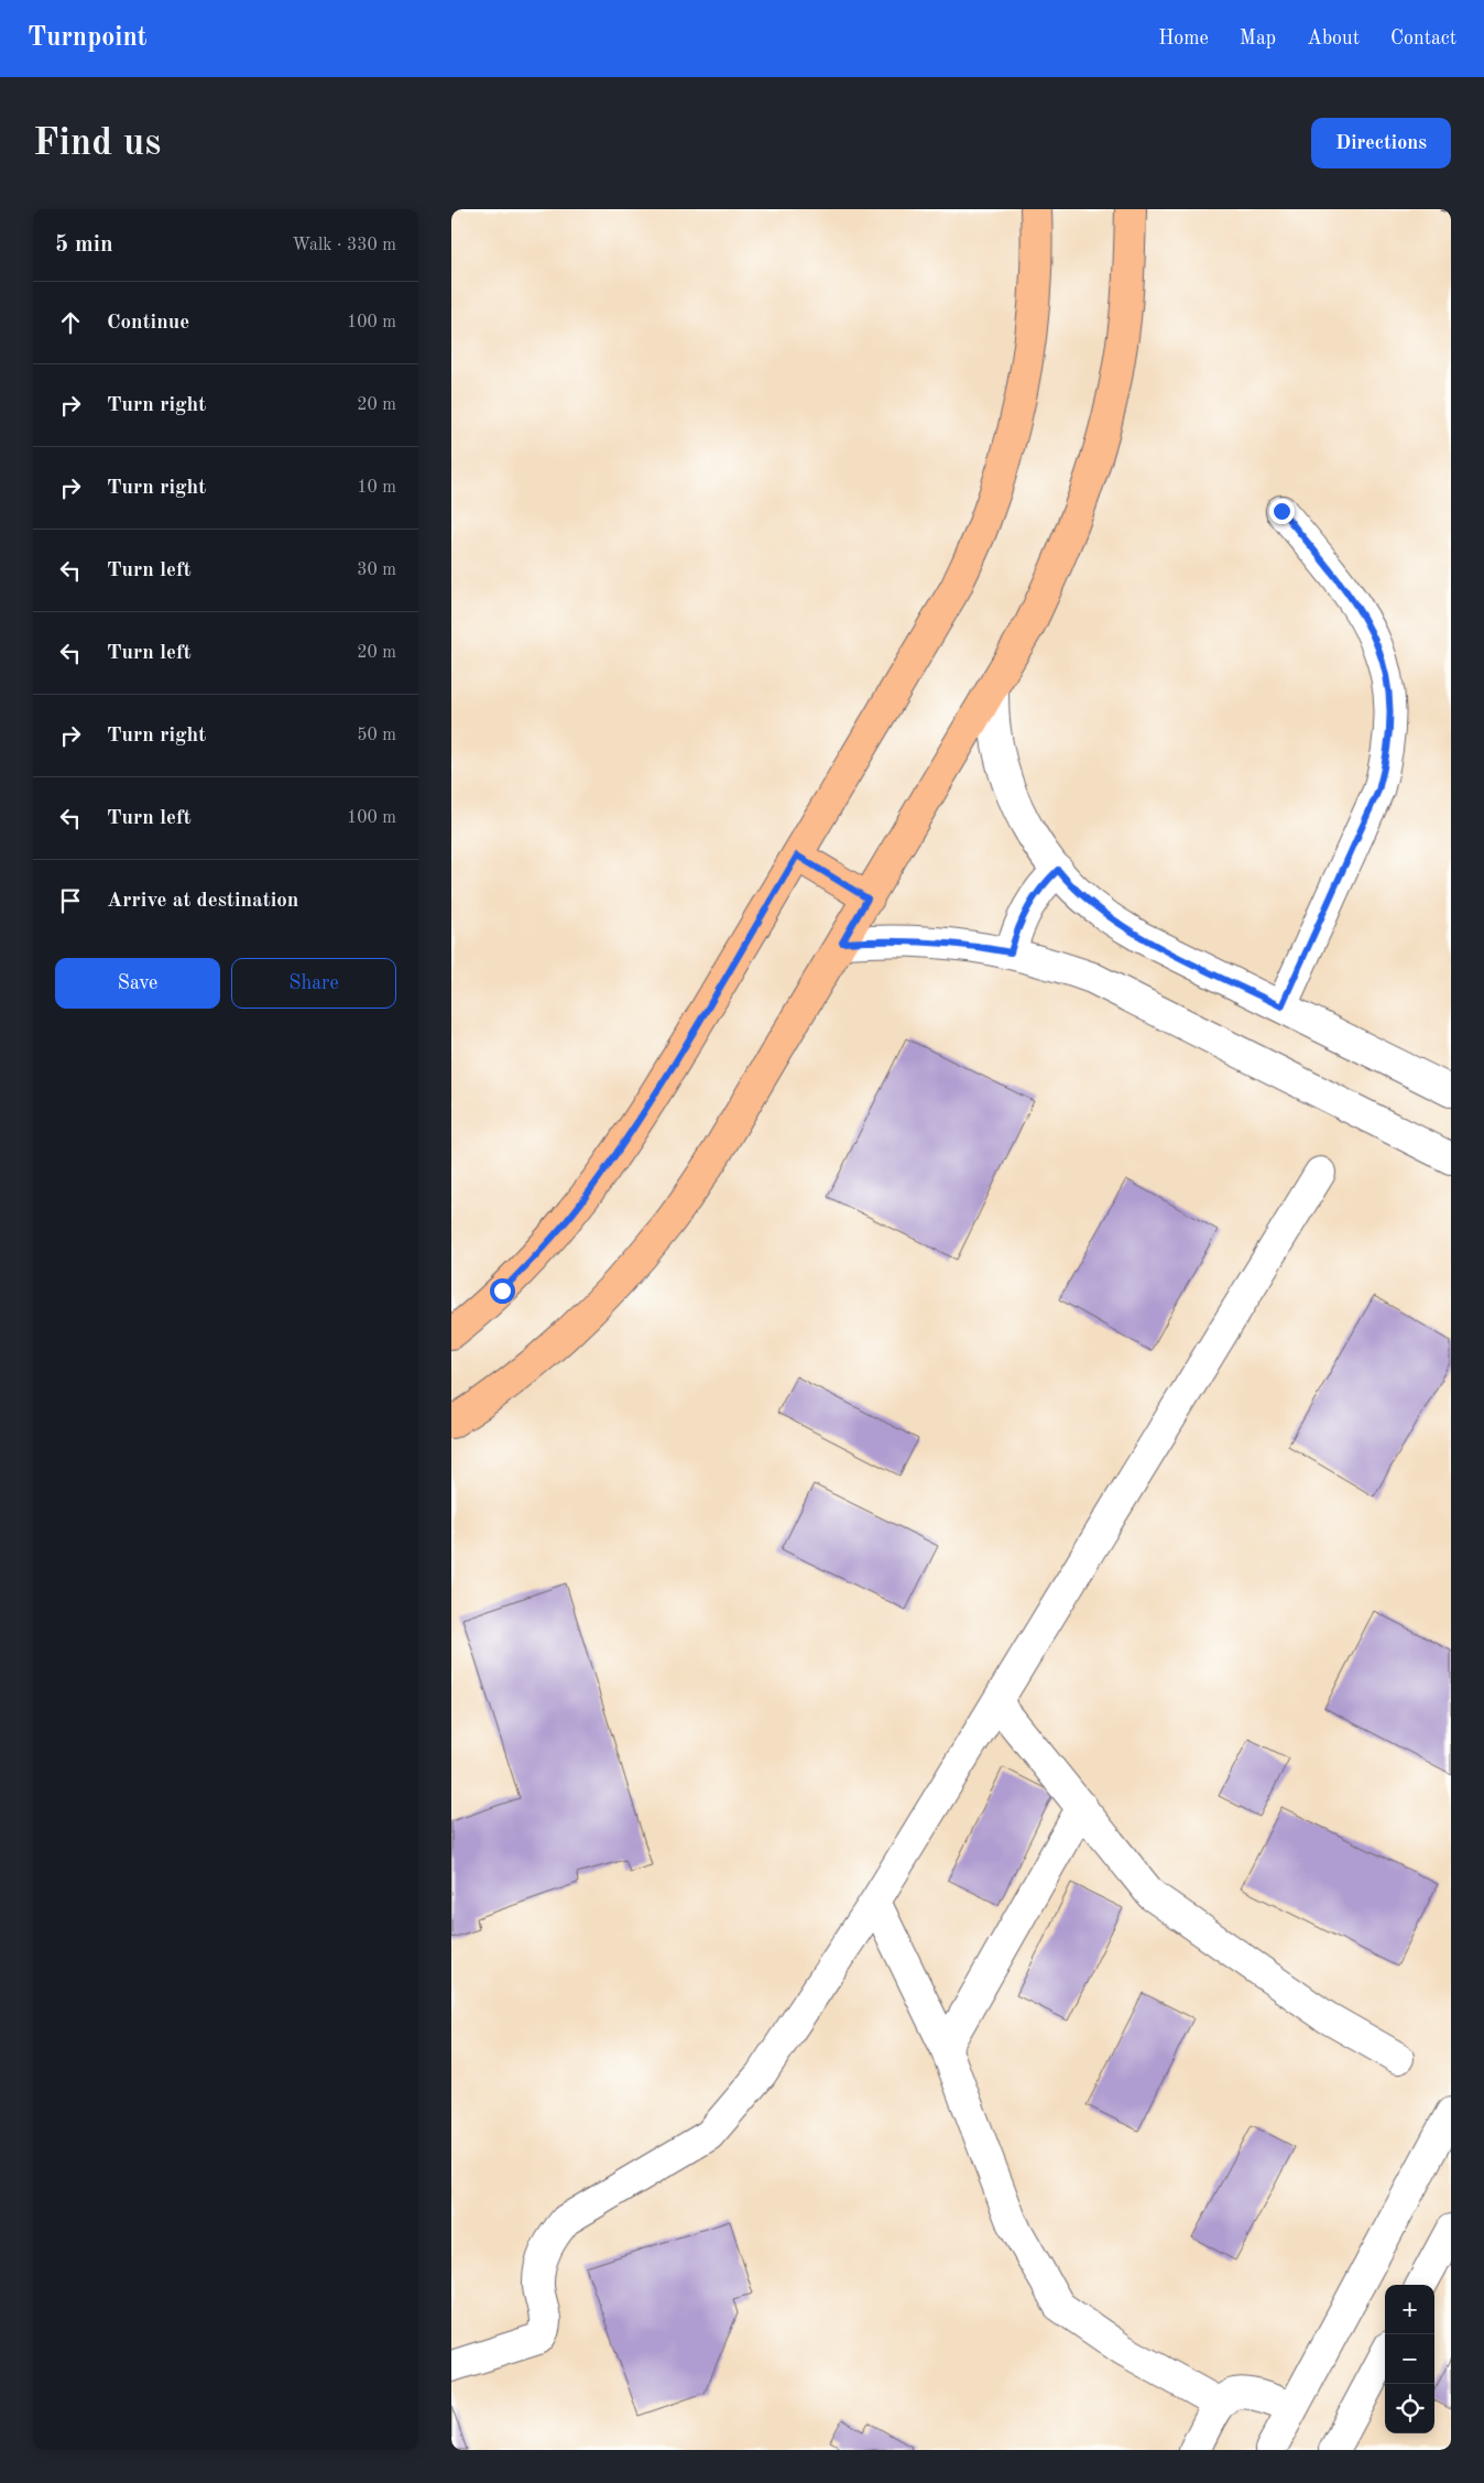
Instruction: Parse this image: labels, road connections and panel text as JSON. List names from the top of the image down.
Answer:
{
  "page": {
    "header": "Turnpoint",
    "nav": [
      "Home",
      "Map",
      "About",
      "Contact"
    ],
    "buttons": [
      "Directions",
      ["Save", "Share"]
    ],
    "title": "Find us",
    "heading": ["5 min", "Walk · 330 m"],
    "list": [
      ["Continue", "100 m"],
      ["Turn right", "20 m"],
      ["Turn right", "10 m"],
      ["Turn left", "30 m"],
      ["Turn left", "20 m"],
      ["Turn right", "50 m"],
      ["Turn left", "100 m"],
      "Arrive at destination"
    ],
    "map_buttons": ["+", "−"]
  }
}
